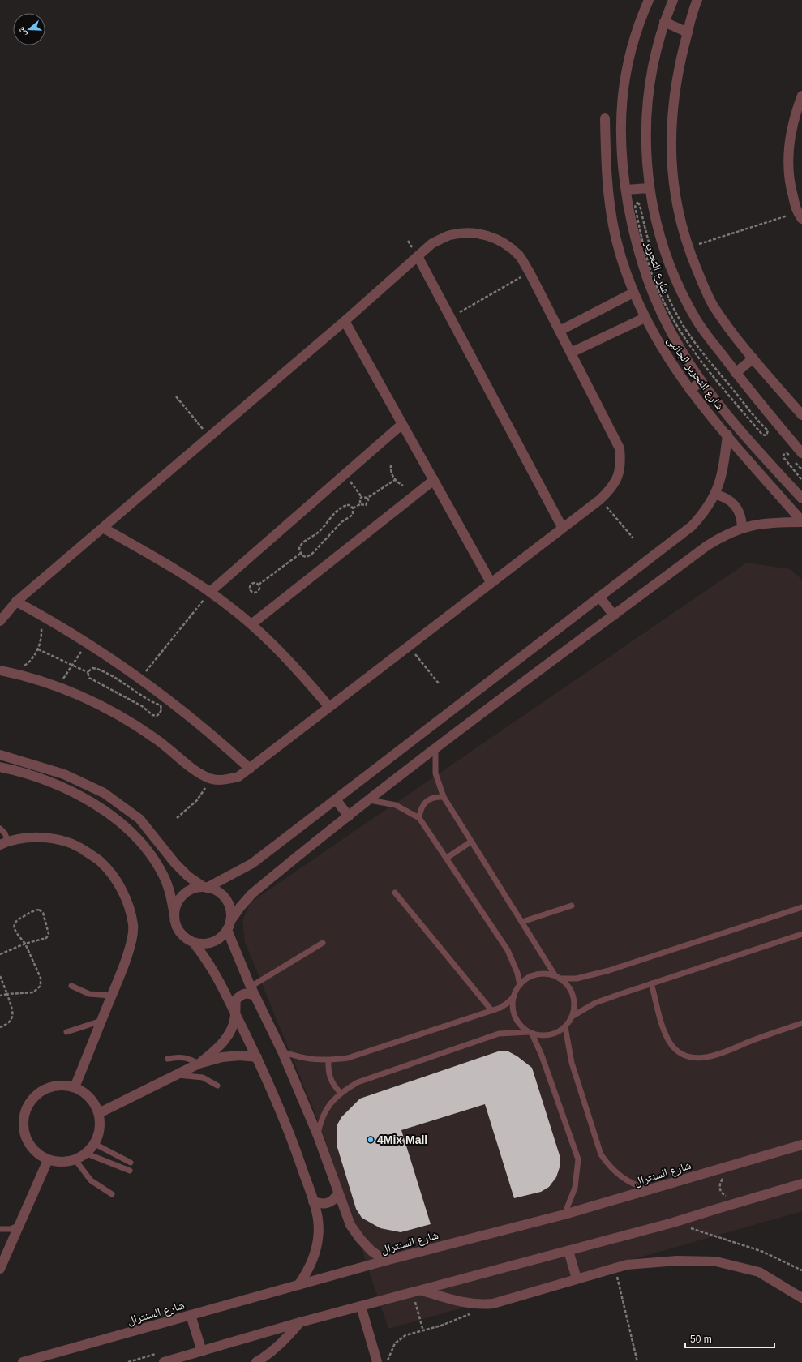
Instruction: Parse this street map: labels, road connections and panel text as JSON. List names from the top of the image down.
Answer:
{
  "streets": {
    "street": ["شارع التحرير", "شارع التحرير الجانبى", "شارع السنترال"]
  },
  "places": ["4Mix Mall"],
  "scale_bar": "50 m",
  "north": "left"
}
